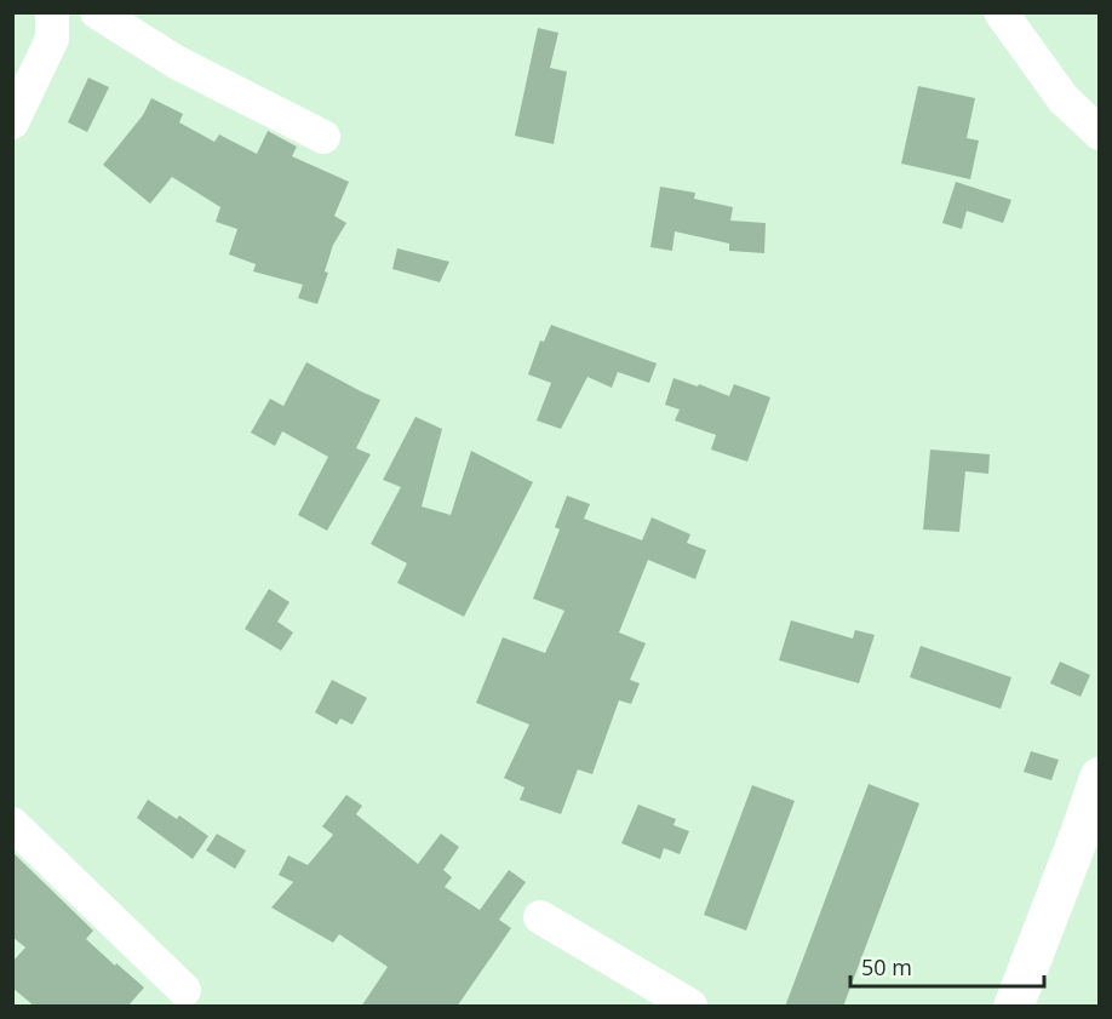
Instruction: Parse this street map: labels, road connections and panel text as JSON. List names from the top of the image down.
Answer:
{
  "scale_bar": "50 m"
}
